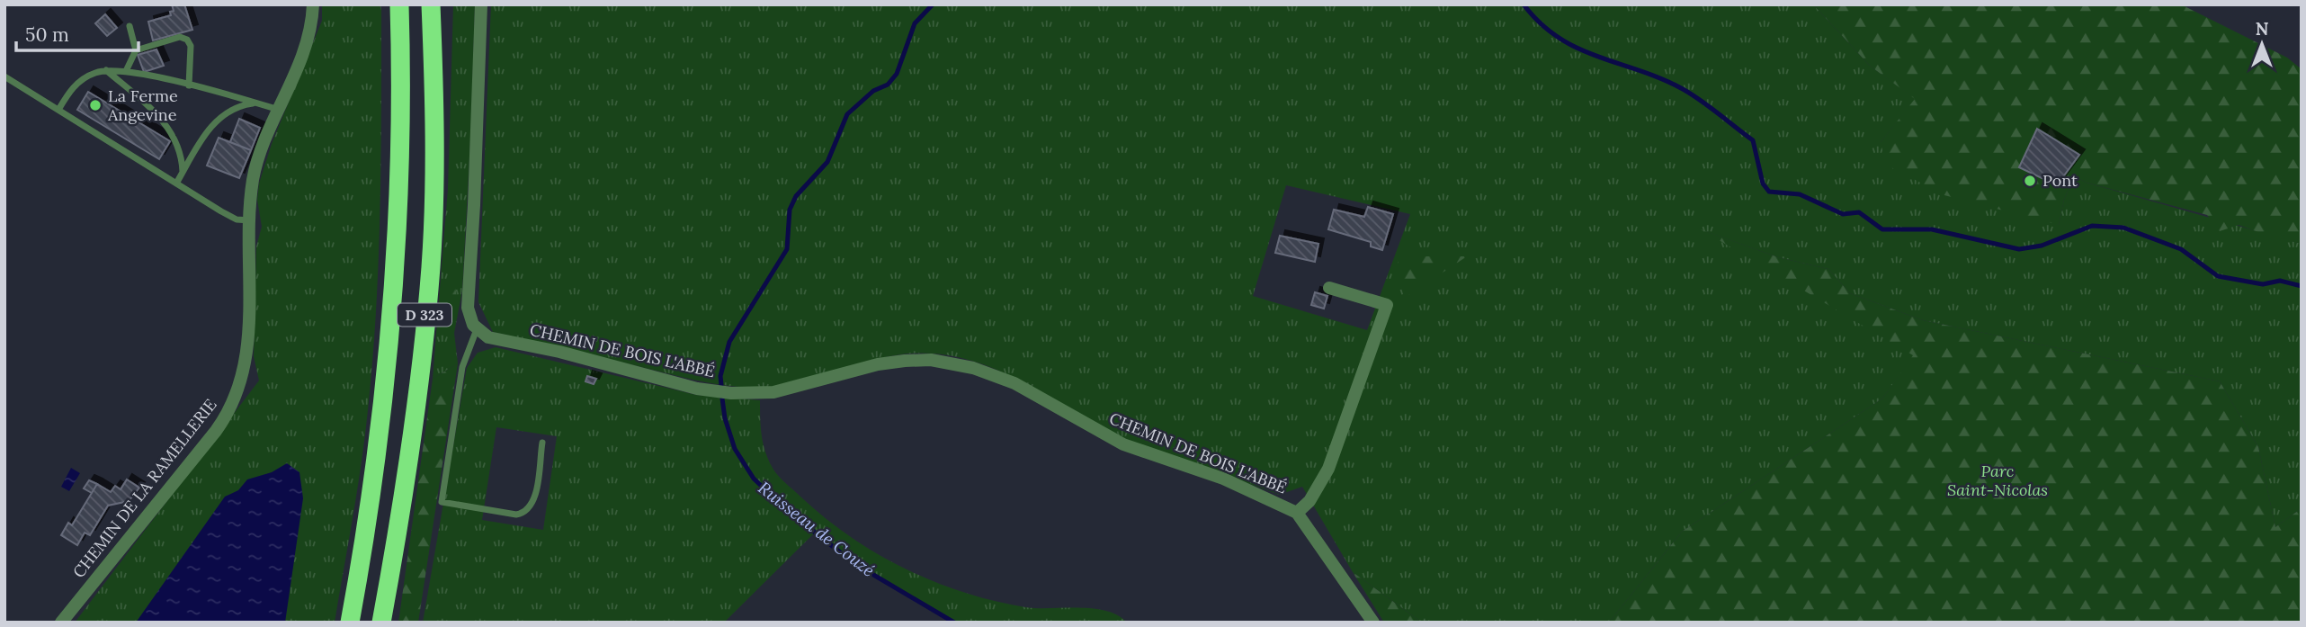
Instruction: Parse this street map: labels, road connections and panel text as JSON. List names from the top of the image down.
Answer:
{
  "streets": {
    "highway": ["D 323"],
    "street": ["CHEMIN DE BOIS L'ABBÉ", "CHEMIN DE LA RAMELLERIE"]
  },
  "water": ["Ruisseau de Couzé"],
  "parks": ["Parc Saint-Nicolas"],
  "places": ["La Ferme Angevine", "Pont"],
  "scale_bar": "50 m",
  "north": "top"
}
